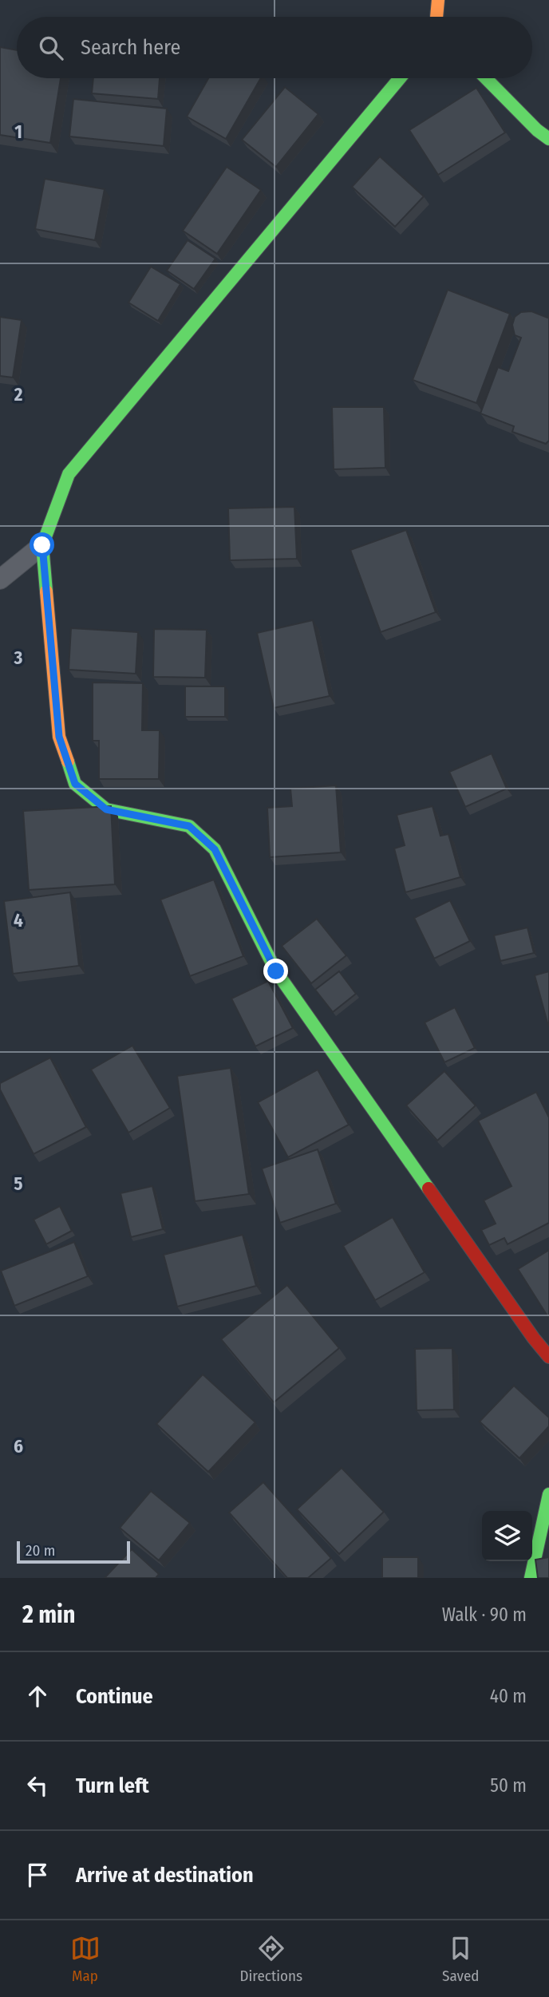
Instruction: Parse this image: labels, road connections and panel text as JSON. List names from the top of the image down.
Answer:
{
  "scale_bar": "20 m",
  "page": {
    "search": "Search here",
    "scale": "20 m",
    "heading": ["2 min", "Walk · 90 m"],
    "list": [
      ["Continue", "40 m"],
      ["Turn left", "50 m"],
      "Arrive at destination"
    ],
    "nav": ["Map", "Directions", "Saved"]
  },
  "grid": {
    "rows": [
      "1",
      "2",
      "3",
      "4",
      "5",
      "6"
    ]
  }
}
